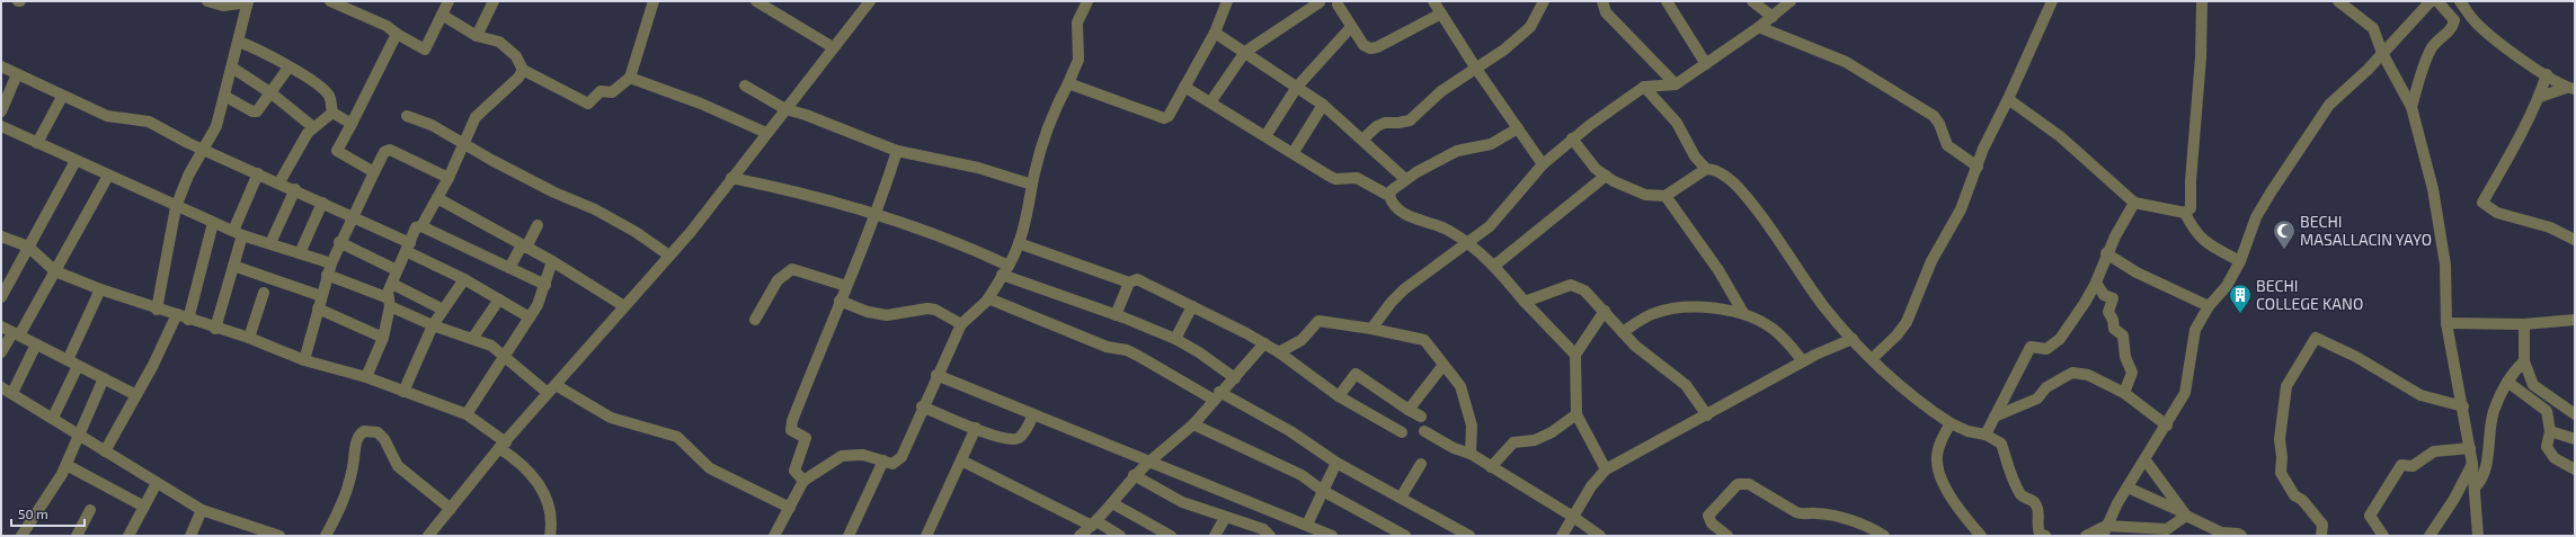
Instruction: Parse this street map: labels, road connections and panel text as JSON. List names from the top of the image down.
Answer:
{
  "places": {
    "mosque": ["BECHI MASALLACIN YAYO"],
    "building": ["BECHI COLLEGE KANO"]
  },
  "scale_bar": "50 m"
}
